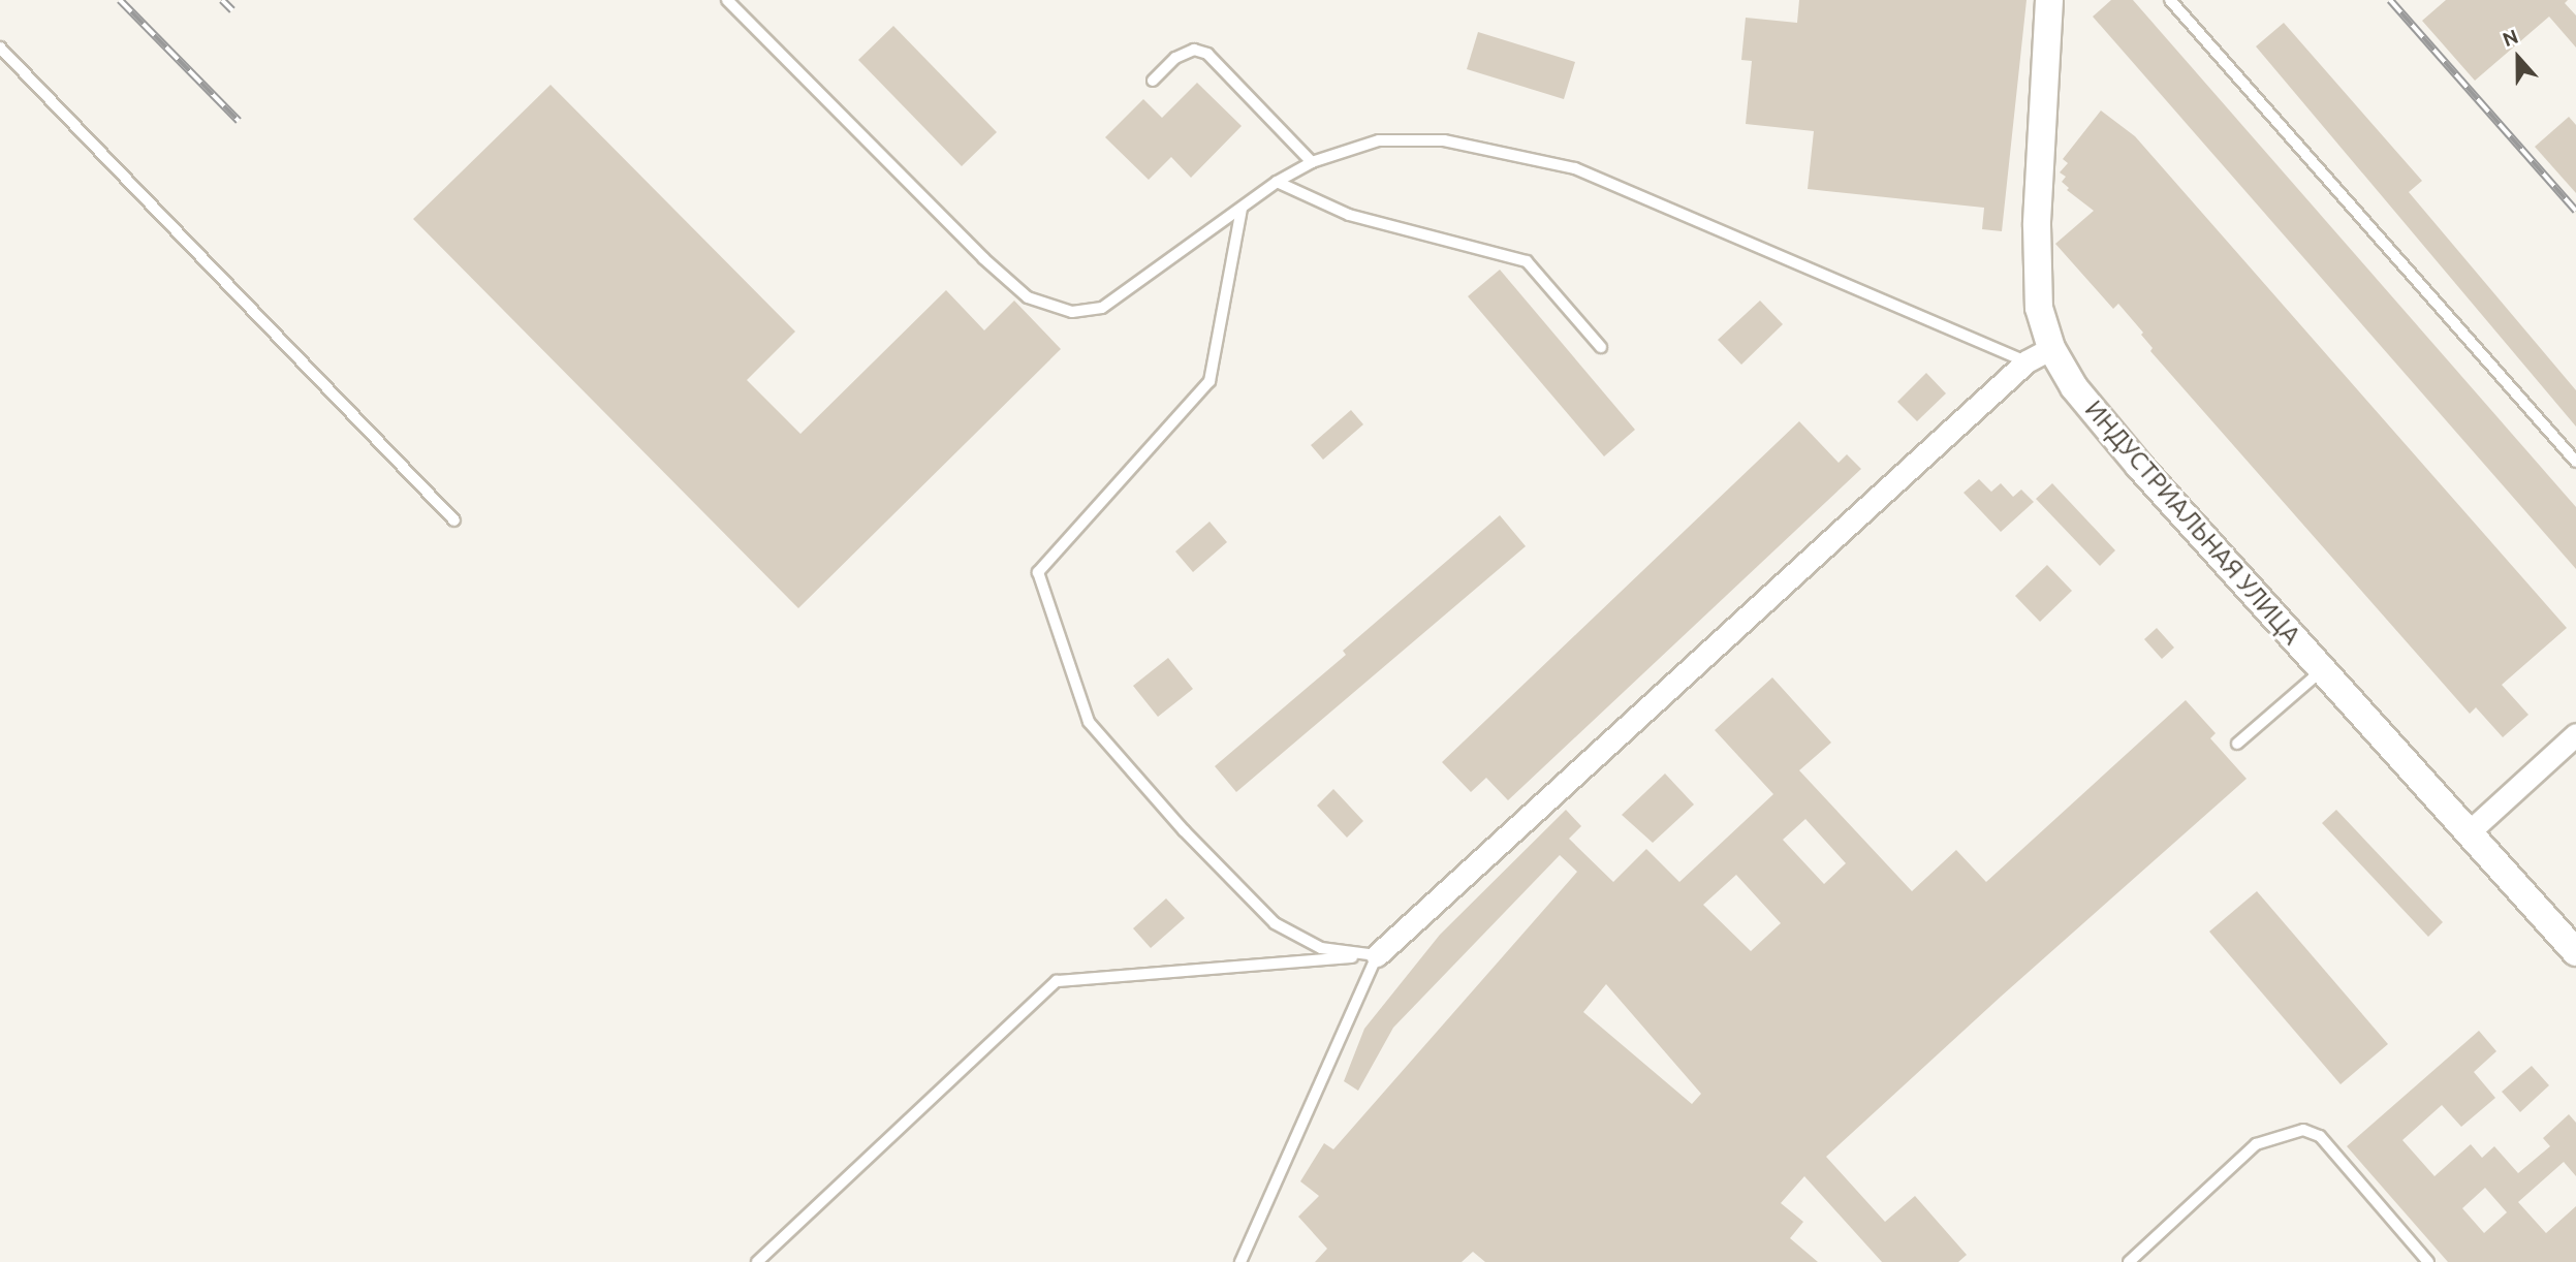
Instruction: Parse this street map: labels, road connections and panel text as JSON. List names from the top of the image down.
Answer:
{
  "streets": {
    "street": ["ИНДУСТРИАЛЬНАЯ УЛИЦА"]
  },
  "north": "top"
}
